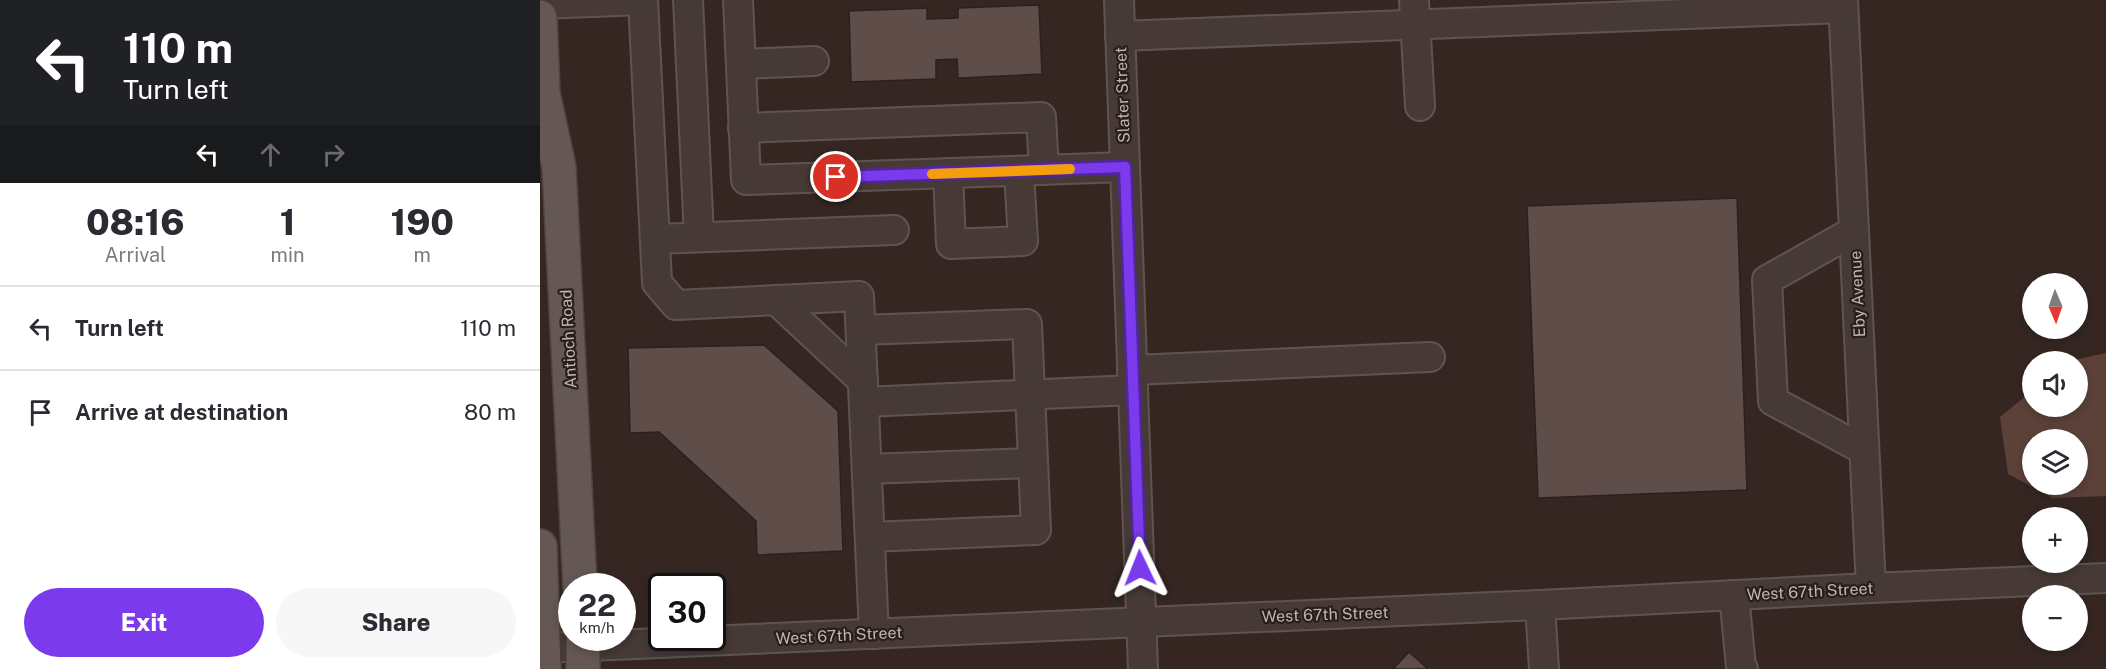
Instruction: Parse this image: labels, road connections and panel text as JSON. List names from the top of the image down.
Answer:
{
  "streets": {
    "main road": ["Antioch Road"],
    "street": ["Slater Street", "Eby Avenue", "West 67th Street"]
  },
  "crossings": [
    ["Slater Street", "West 67th Street"],
    ["Eby Avenue", "West 67th Street"]
  ],
  "north": "bottom",
  "page": {
    "turn": ["110 m", "Turn left"],
    "eta": [
      "08:16",
      "Arrival",
      "1",
      "min",
      "190",
      "m"
    ],
    "map_buttons": ["+", "−"],
    "list": [
      {
        "name": "Turn left",
        "value": "110 m"
      },
      {
        "name": "Arrive at destination",
        "value": "80 m"
      }
    ],
    "speed": "22 km/h",
    "limit": "30",
    "buttons": ["Exit", "Share"]
  }
}
